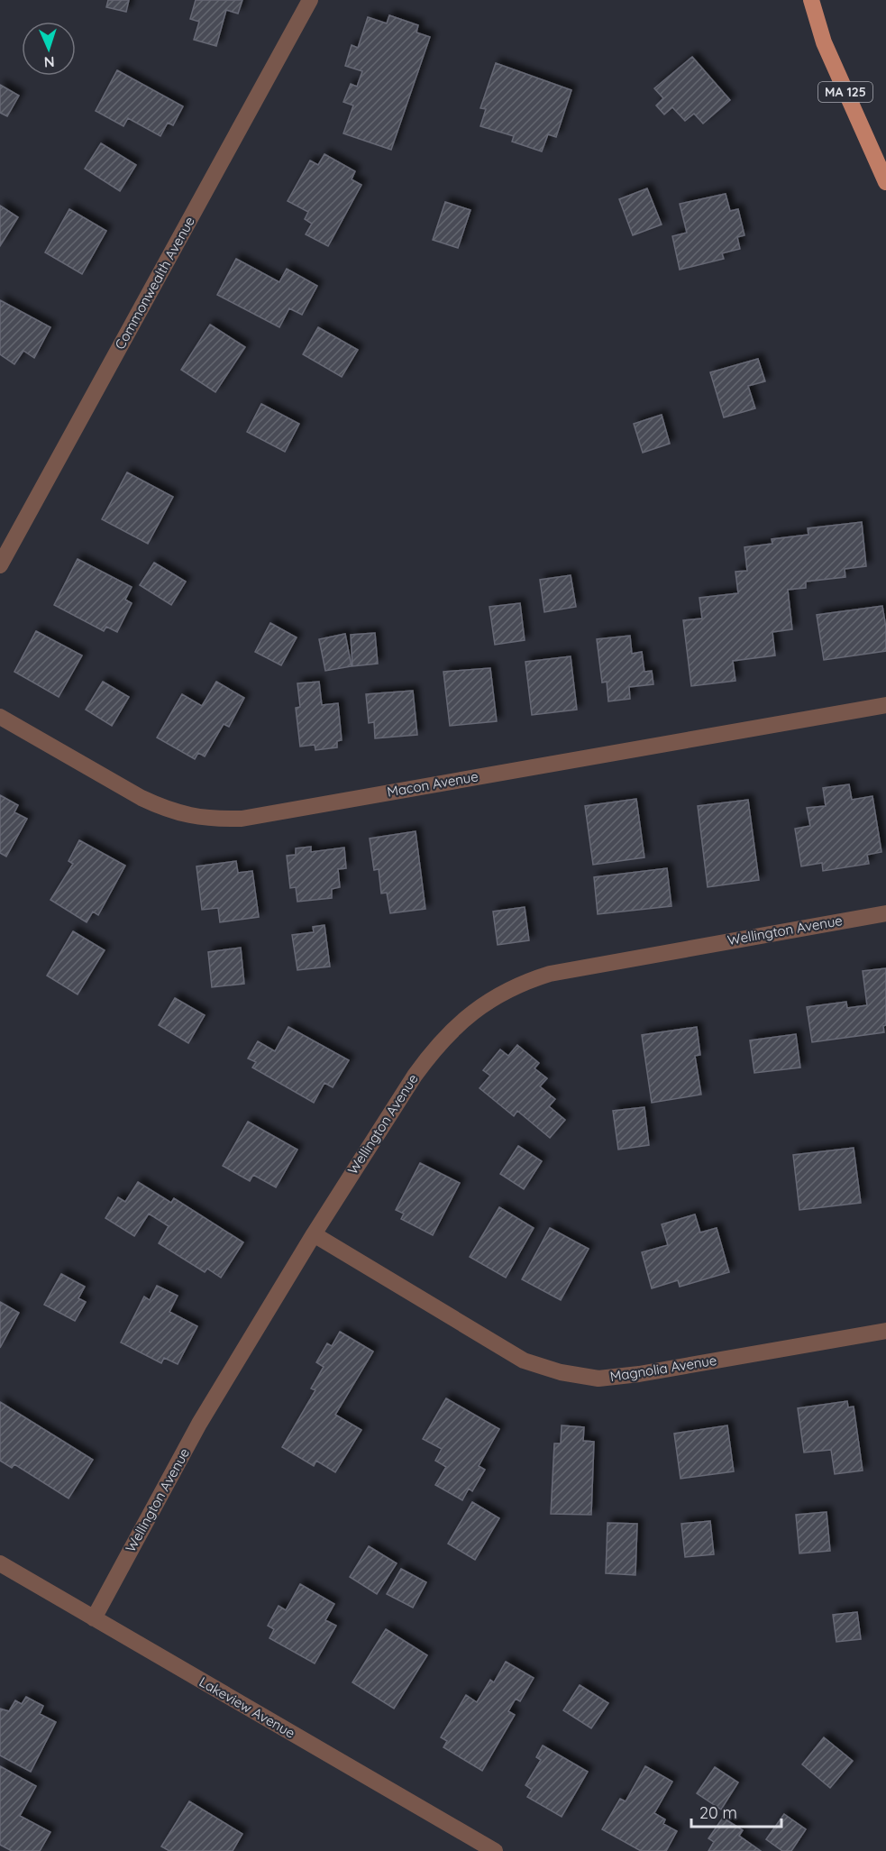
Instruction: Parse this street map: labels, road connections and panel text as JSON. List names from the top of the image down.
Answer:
{
  "streets": {
    "main road": ["MA 125"],
    "street": [
      "Commonwealth Avenue",
      "Macon Avenue",
      "Wellington Avenue",
      "Magnolia Avenue",
      "Lakeview Avenue"
    ]
  },
  "crossings": [
    ["Wellington Avenue", "Magnolia Avenue"],
    ["Wellington Avenue", "Lakeview Avenue"]
  ],
  "scale_bar": "20 m",
  "north": "bottom"
}
